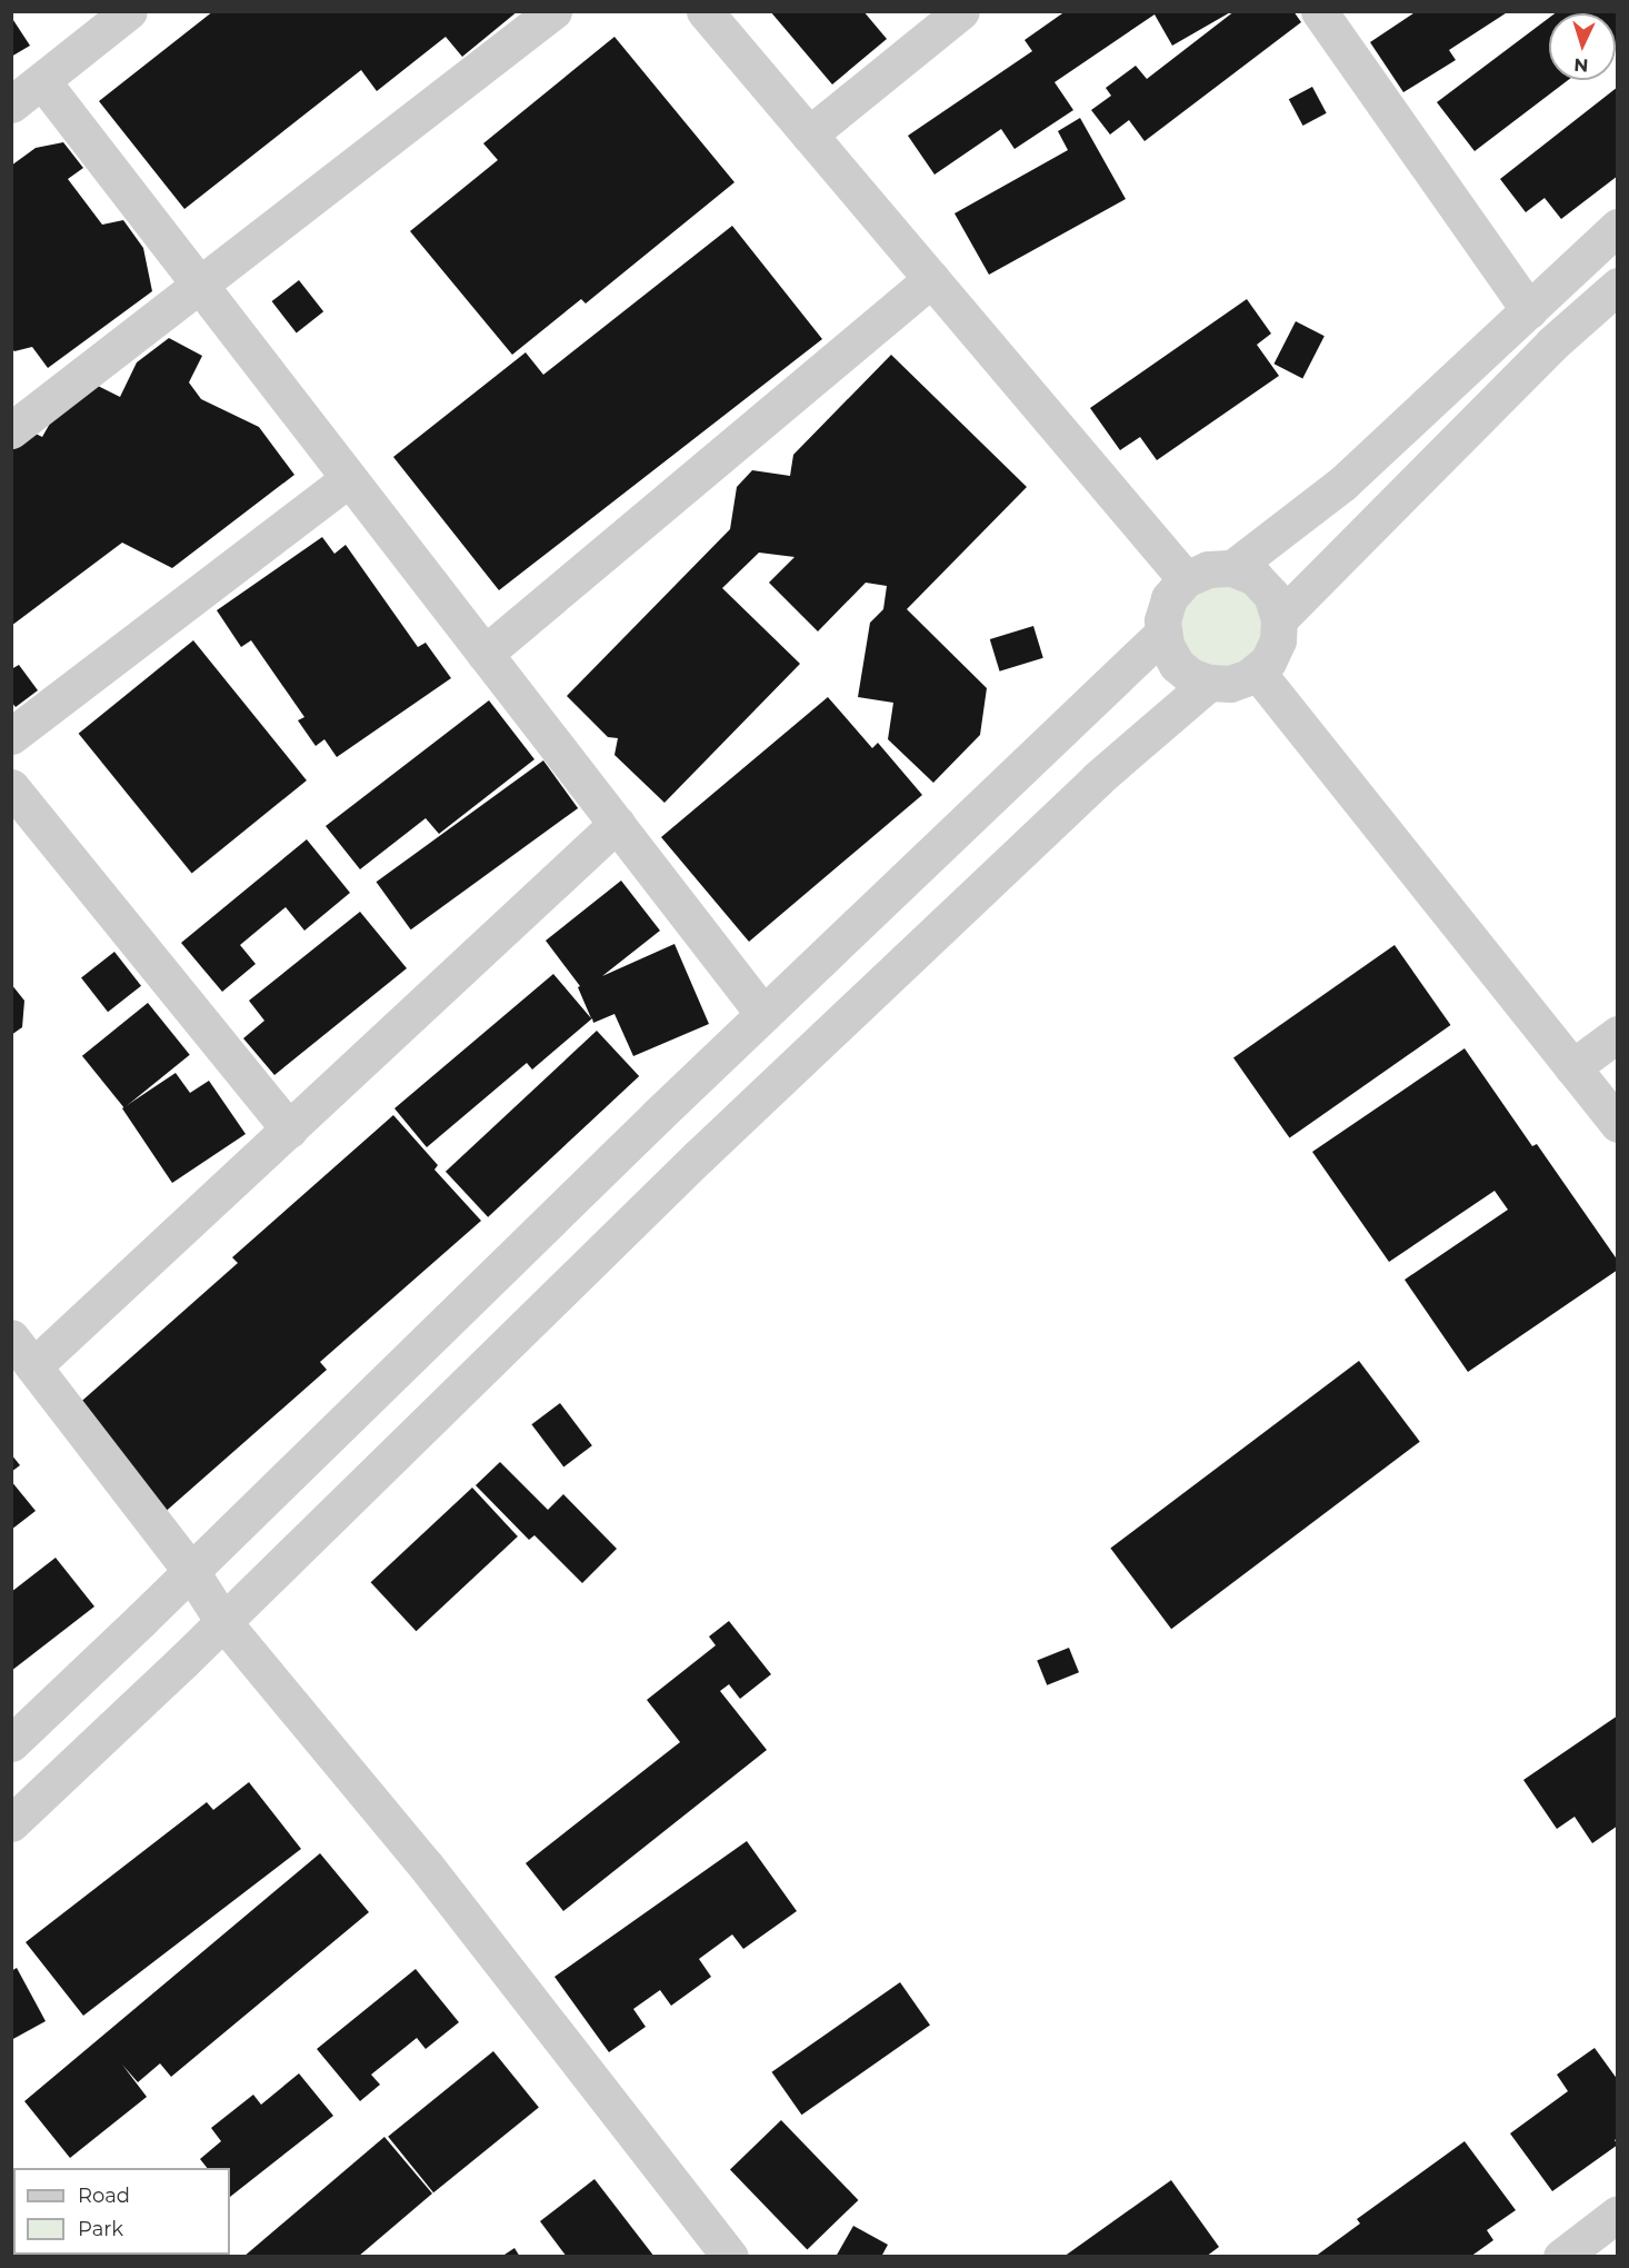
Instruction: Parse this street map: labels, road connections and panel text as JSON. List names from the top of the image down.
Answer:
{
  "legend": ["Road", "Park"],
  "north": "bottom"
}
